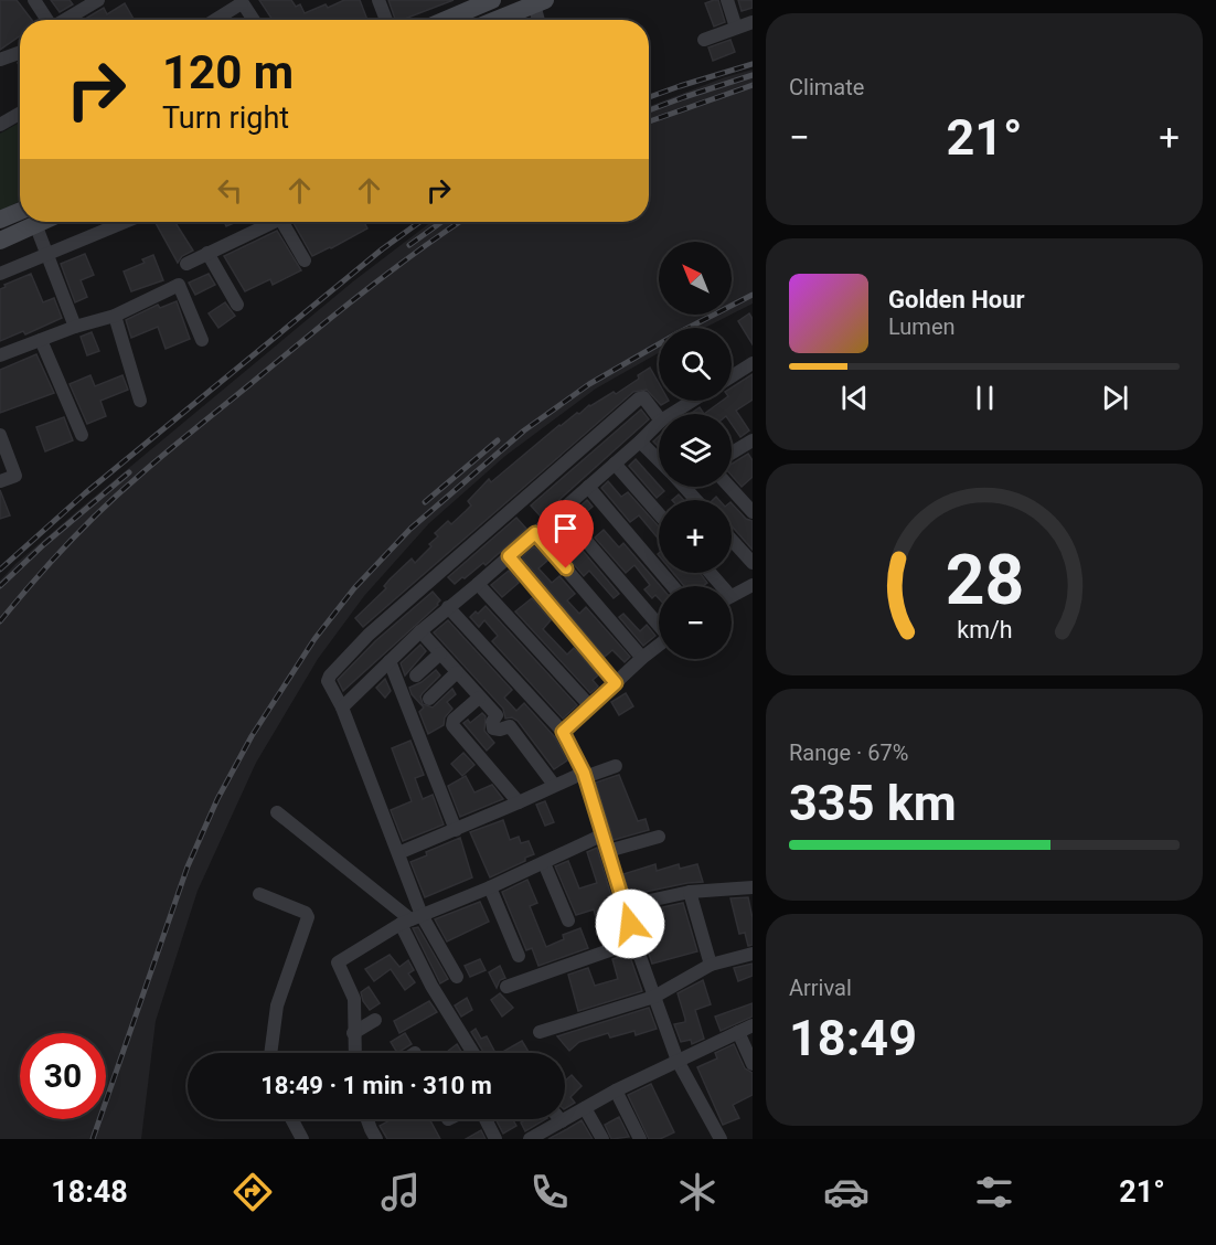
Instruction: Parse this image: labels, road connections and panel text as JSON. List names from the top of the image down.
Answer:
{
  "north": "top left",
  "page": {
    "tile": [
      "Climate",
      ["Range · 67%", "335 km"],
      ["Arrival", "18:49"]
    ],
    "turn": ["120 m", "Turn right"],
    "heat": ["−", "21°", "+"],
    "map_buttons": ["+", "−"],
    "song": ["Golden Hour", "Lumen"],
    "limit": "30",
    "trip": "18:49 · 1 min · 310 m",
    "tabs": ["18:48", "21°"],
    "gauge": ["28", "km/h"]
  }
}
